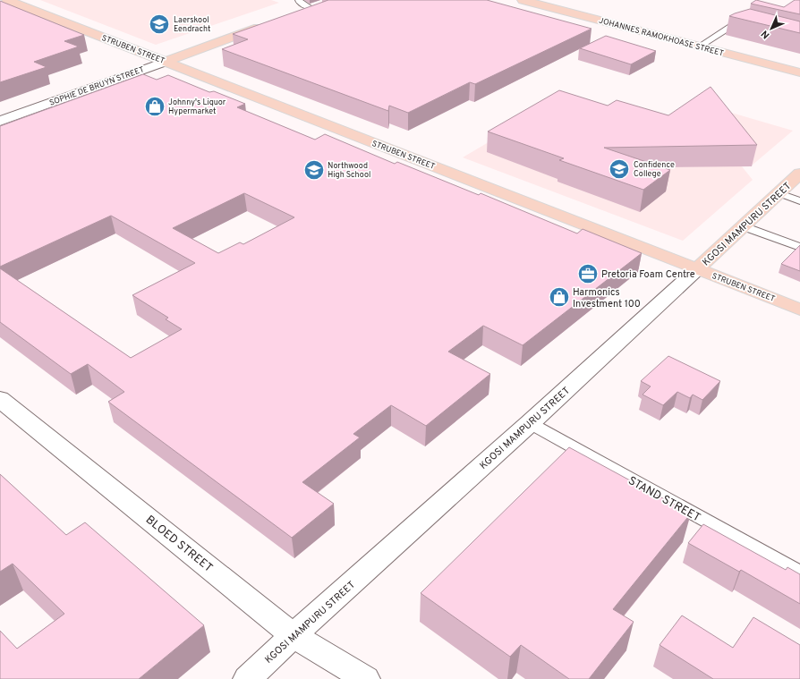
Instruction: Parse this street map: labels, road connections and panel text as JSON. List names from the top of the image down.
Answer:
{
  "streets": {
    "main road": [
      "JOHANNES RAMOKHOASE STREET",
      "STRUBEN STREET",
      "SOPHIE DE BRUYN STREET",
      "KGOSI MAMPURU STREET",
      "BLOED STREET"
    ],
    "lane": ["STAND STREET"]
  },
  "crossings": [
    ["STRUBEN STREET", "SOPHIE DE BRUYN STREET"],
    ["STRUBEN STREET", "KGOSI MAMPURU STREET"],
    ["KGOSI MAMPURU STREET", "STAND STREET"],
    ["KGOSI MAMPURU STREET", "BLOED STREET"]
  ],
  "places": {
    "school or university": ["Laerskool Eendracht", "Confidence College", "Northwood High School"],
    "shop": ["Johnny's Liquor Hypermarket", "Harmonics Investment 100"],
    "office": ["Pretoria Foam Centre"]
  },
  "north": "bottom left"
}
